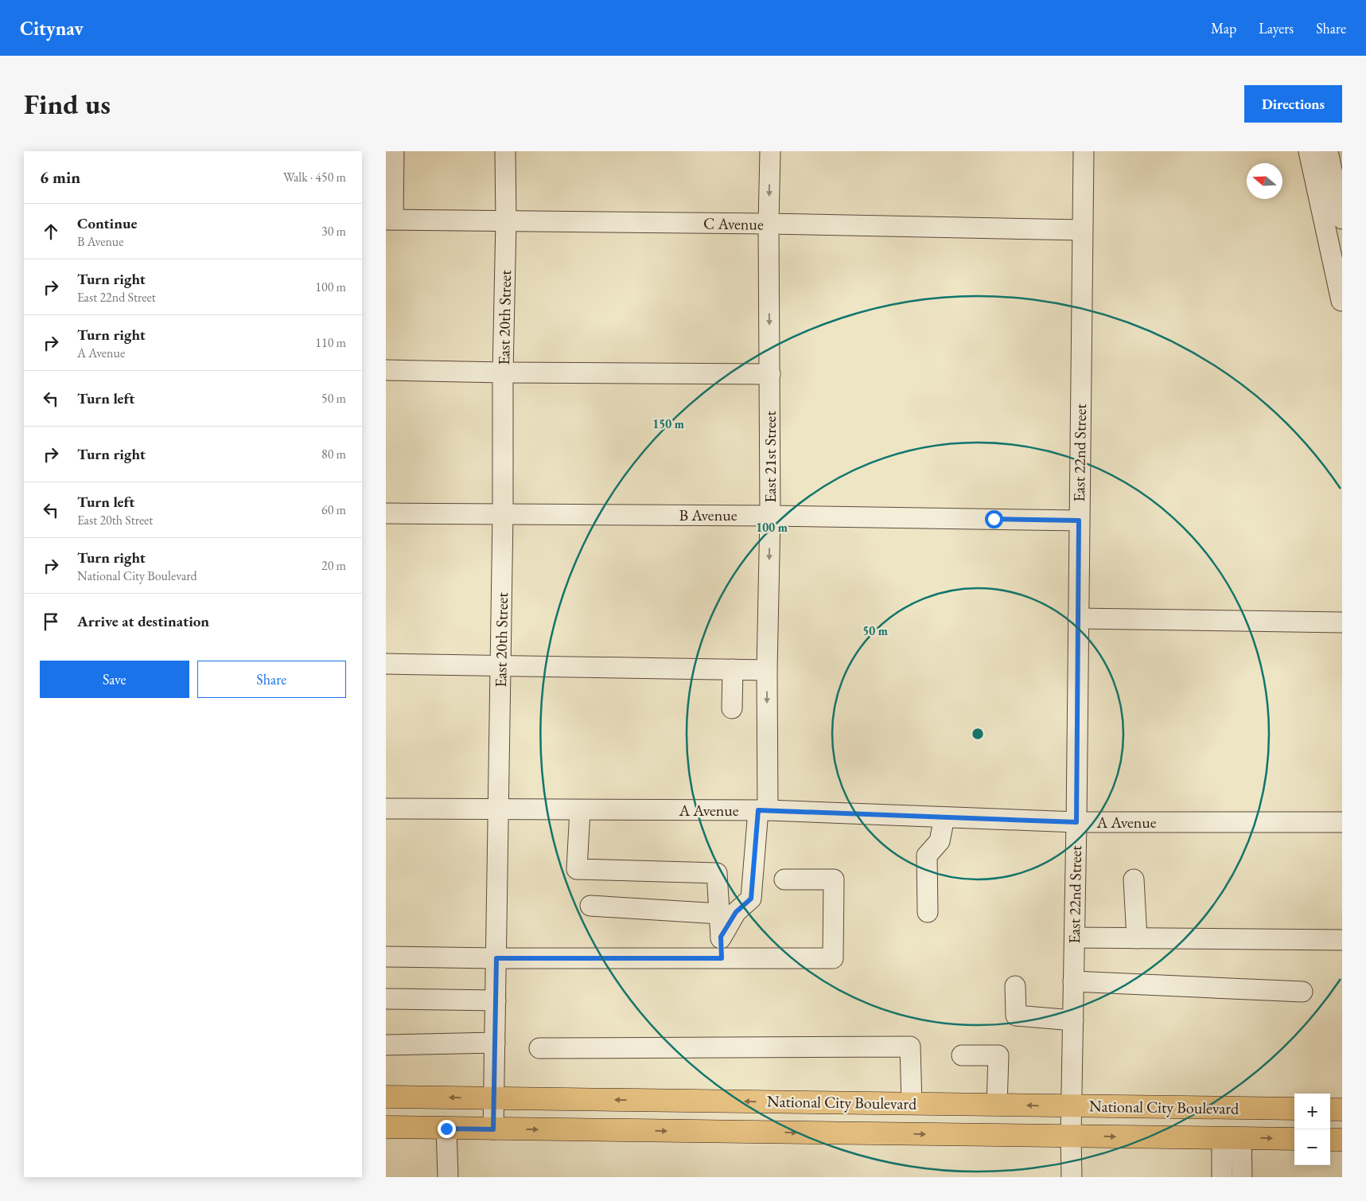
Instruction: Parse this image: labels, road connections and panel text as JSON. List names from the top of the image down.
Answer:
{
  "streets": {
    "main road": ["National City Boulevard"],
    "street": [
      "C Avenue",
      "East 20th Street",
      "East 22nd Street",
      "East 21st Street",
      "B Avenue",
      "A Avenue"
    ]
  },
  "crossings": [
    ["C Avenue", "East 20th Street"],
    ["C Avenue", "East 22nd Street"],
    ["C Avenue", "East 21st Street"],
    ["East 20th Street", "B Avenue"],
    ["East 20th Street", "A Avenue"],
    ["East 20th Street", "National City Boulevard"],
    ["East 22nd Street", "B Avenue"],
    ["East 22nd Street", "A Avenue"],
    ["East 22nd Street", "National City Boulevard"],
    ["East 21st Street", "B Avenue"],
    ["East 21st Street", "A Avenue"]
  ],
  "one_way": ["East 21st Street"],
  "north": "left",
  "page": {
    "header": "Citynav",
    "nav": ["Map", "Layers", "Share"],
    "buttons": [
      "Directions",
      ["Save", "Share"]
    ],
    "title": "Find us",
    "heading": ["6 min", "Walk · 450 m"],
    "list": [
      ["Continue", "B Avenue", "30 m"],
      ["Turn right", "East 22nd Street", "100 m"],
      ["Turn right", "A Avenue", "110 m"],
      ["Turn left", "50 m"],
      ["Turn right", "80 m"],
      ["Turn left", "East 20th Street", "60 m"],
      ["Turn right", "National City Boulevard", "20 m"],
      "Arrive at destination"
    ],
    "map_buttons": ["+", "−"]
  },
  "rings": ["150 m", "100 m", "50 m"]
}
